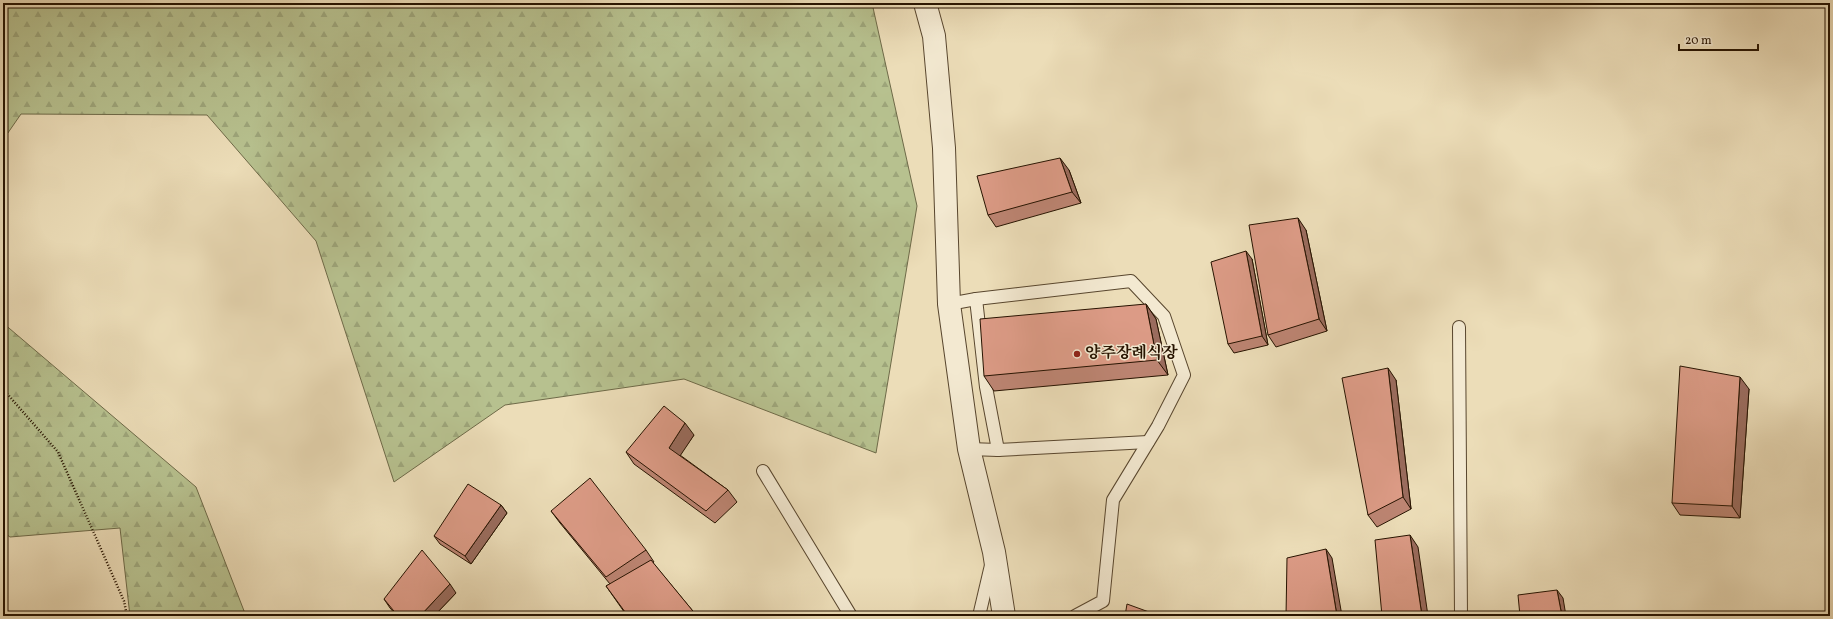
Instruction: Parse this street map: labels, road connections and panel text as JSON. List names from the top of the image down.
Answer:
{
  "places": ["양주장례식장"],
  "scale_bar": "20 m"
}
